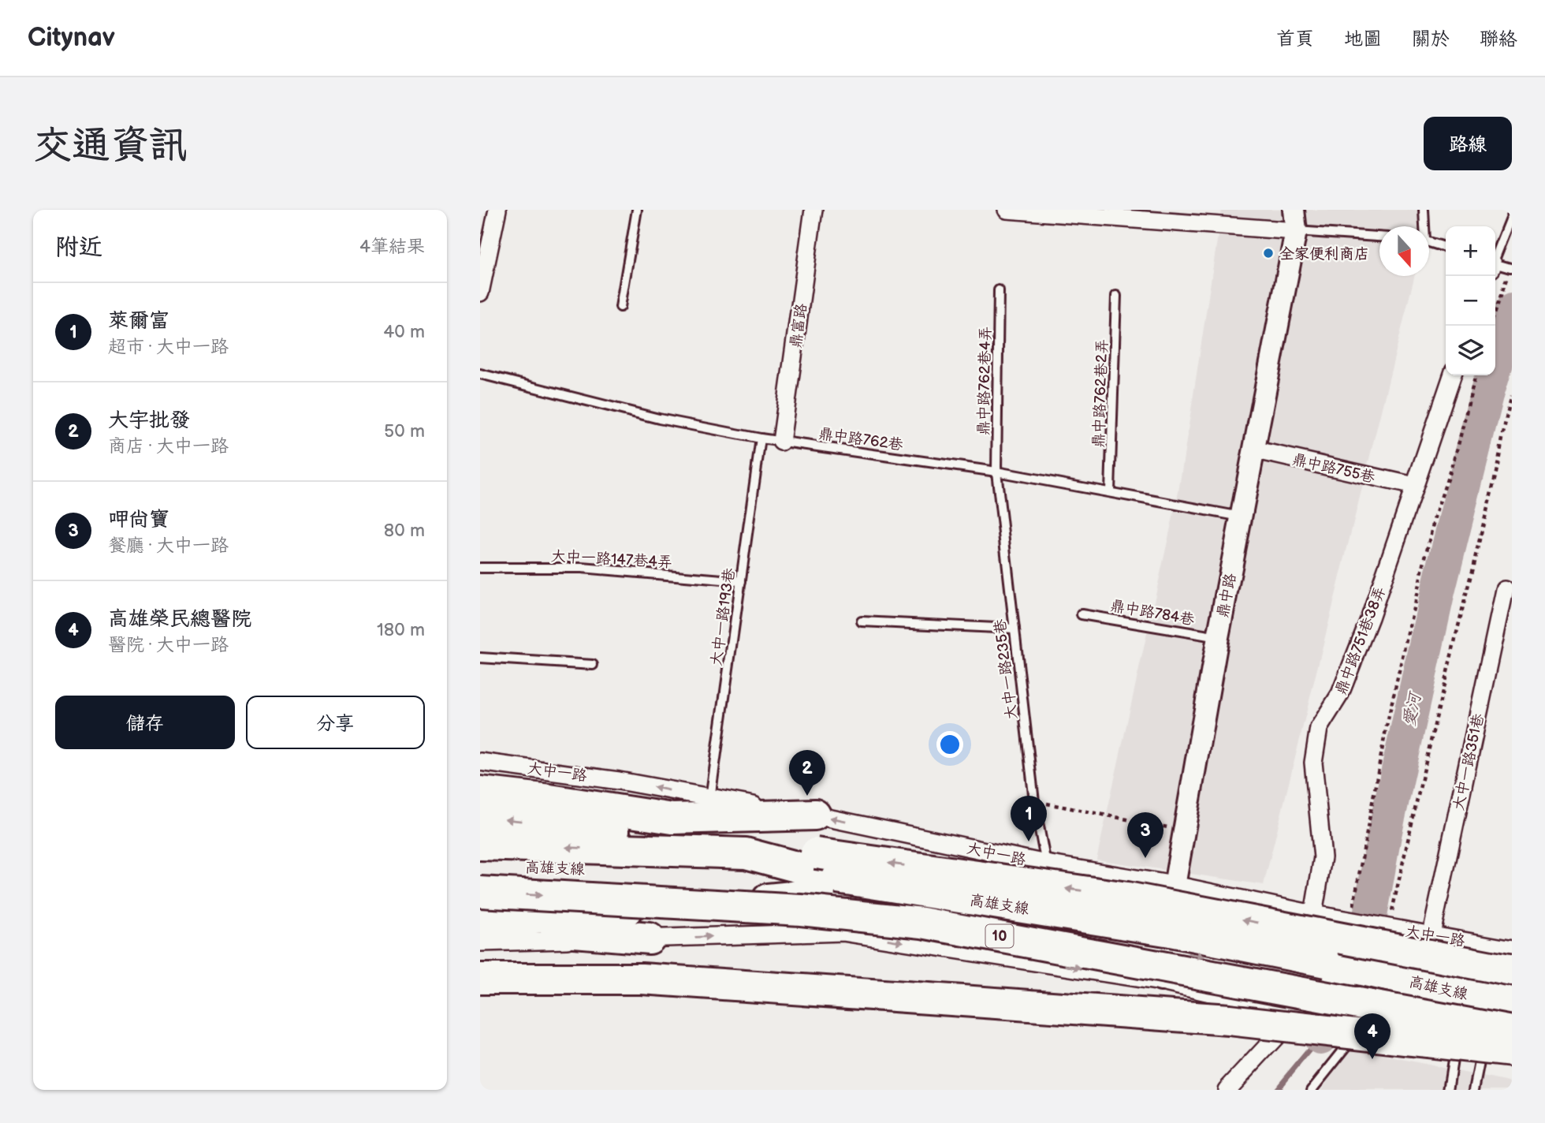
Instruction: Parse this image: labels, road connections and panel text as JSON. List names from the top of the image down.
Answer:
{
  "streets": {
    "highway": ["高雄支線", "10"],
    "street": [
      "鼎富路",
      "鼎中路755巷",
      "鼎中路",
      "鼎中路751巷38弄",
      "大中一路351巷",
      "大中一路"
    ],
    "lane": [
      "鼎中路762巷4弄",
      "鼎中路762巷2弄",
      "鼎中路762巷",
      "大中一路147巷4弄",
      "鼎中路784巷",
      "大中一路193巷",
      "大中一路235巷"
    ]
  },
  "crossings": [
    ["鼎富路", "鼎中路762巷"],
    ["鼎中路762巷4弄", "鼎中路762巷"],
    ["鼎中路762巷4弄", "大中一路235巷"],
    ["鼎中路762巷2弄", "鼎中路762巷"],
    ["鼎中路762巷", "鼎中路"],
    ["鼎中路762巷", "大中一路193巷"],
    ["鼎中路762巷", "大中一路235巷"],
    ["鼎中路755巷", "鼎中路"],
    ["鼎中路755巷", "鼎中路751巷38弄"],
    ["大中一路147巷4弄", "大中一路193巷"],
    ["鼎中路", "鼎中路784巷"],
    ["鼎中路", "大中一路"],
    ["大中一路193巷", "大中一路"],
    ["鼎中路751巷38弄", "大中一路"],
    ["大中一路235巷", "大中一路"],
    ["大中一路351巷", "大中一路"]
  ],
  "water": ["愛河"],
  "places": ["全家便利商店"],
  "north": "bottom",
  "page": {
    "header": "Citynav",
    "nav": [
      "首頁",
      "地圖",
      "關於",
      "聯絡"
    ],
    "buttons": [
      "路線",
      ["儲存", "分享"]
    ],
    "title": "交通資訊",
    "heading": ["附近", "4筆結果"],
    "map_buttons": ["+", "−"],
    "list": [
      {
        "mark": "1",
        "name": "萊爾富",
        "note": "超市 · 大中一路",
        "value": "40 m"
      },
      {
        "mark": "2",
        "name": "大宇批發",
        "note": "商店 · 大中一路",
        "value": "50 m"
      },
      {
        "mark": "3",
        "name": "呷尚寶",
        "note": "餐廳 · 大中一路",
        "value": "80 m"
      },
      {
        "mark": "4",
        "name": "高雄榮民總醫院",
        "note": "醫院 · 大中一路",
        "value": "180 m"
      }
    ],
    "pins": [
      "2",
      "1",
      "3",
      "4"
    ]
  }
}
